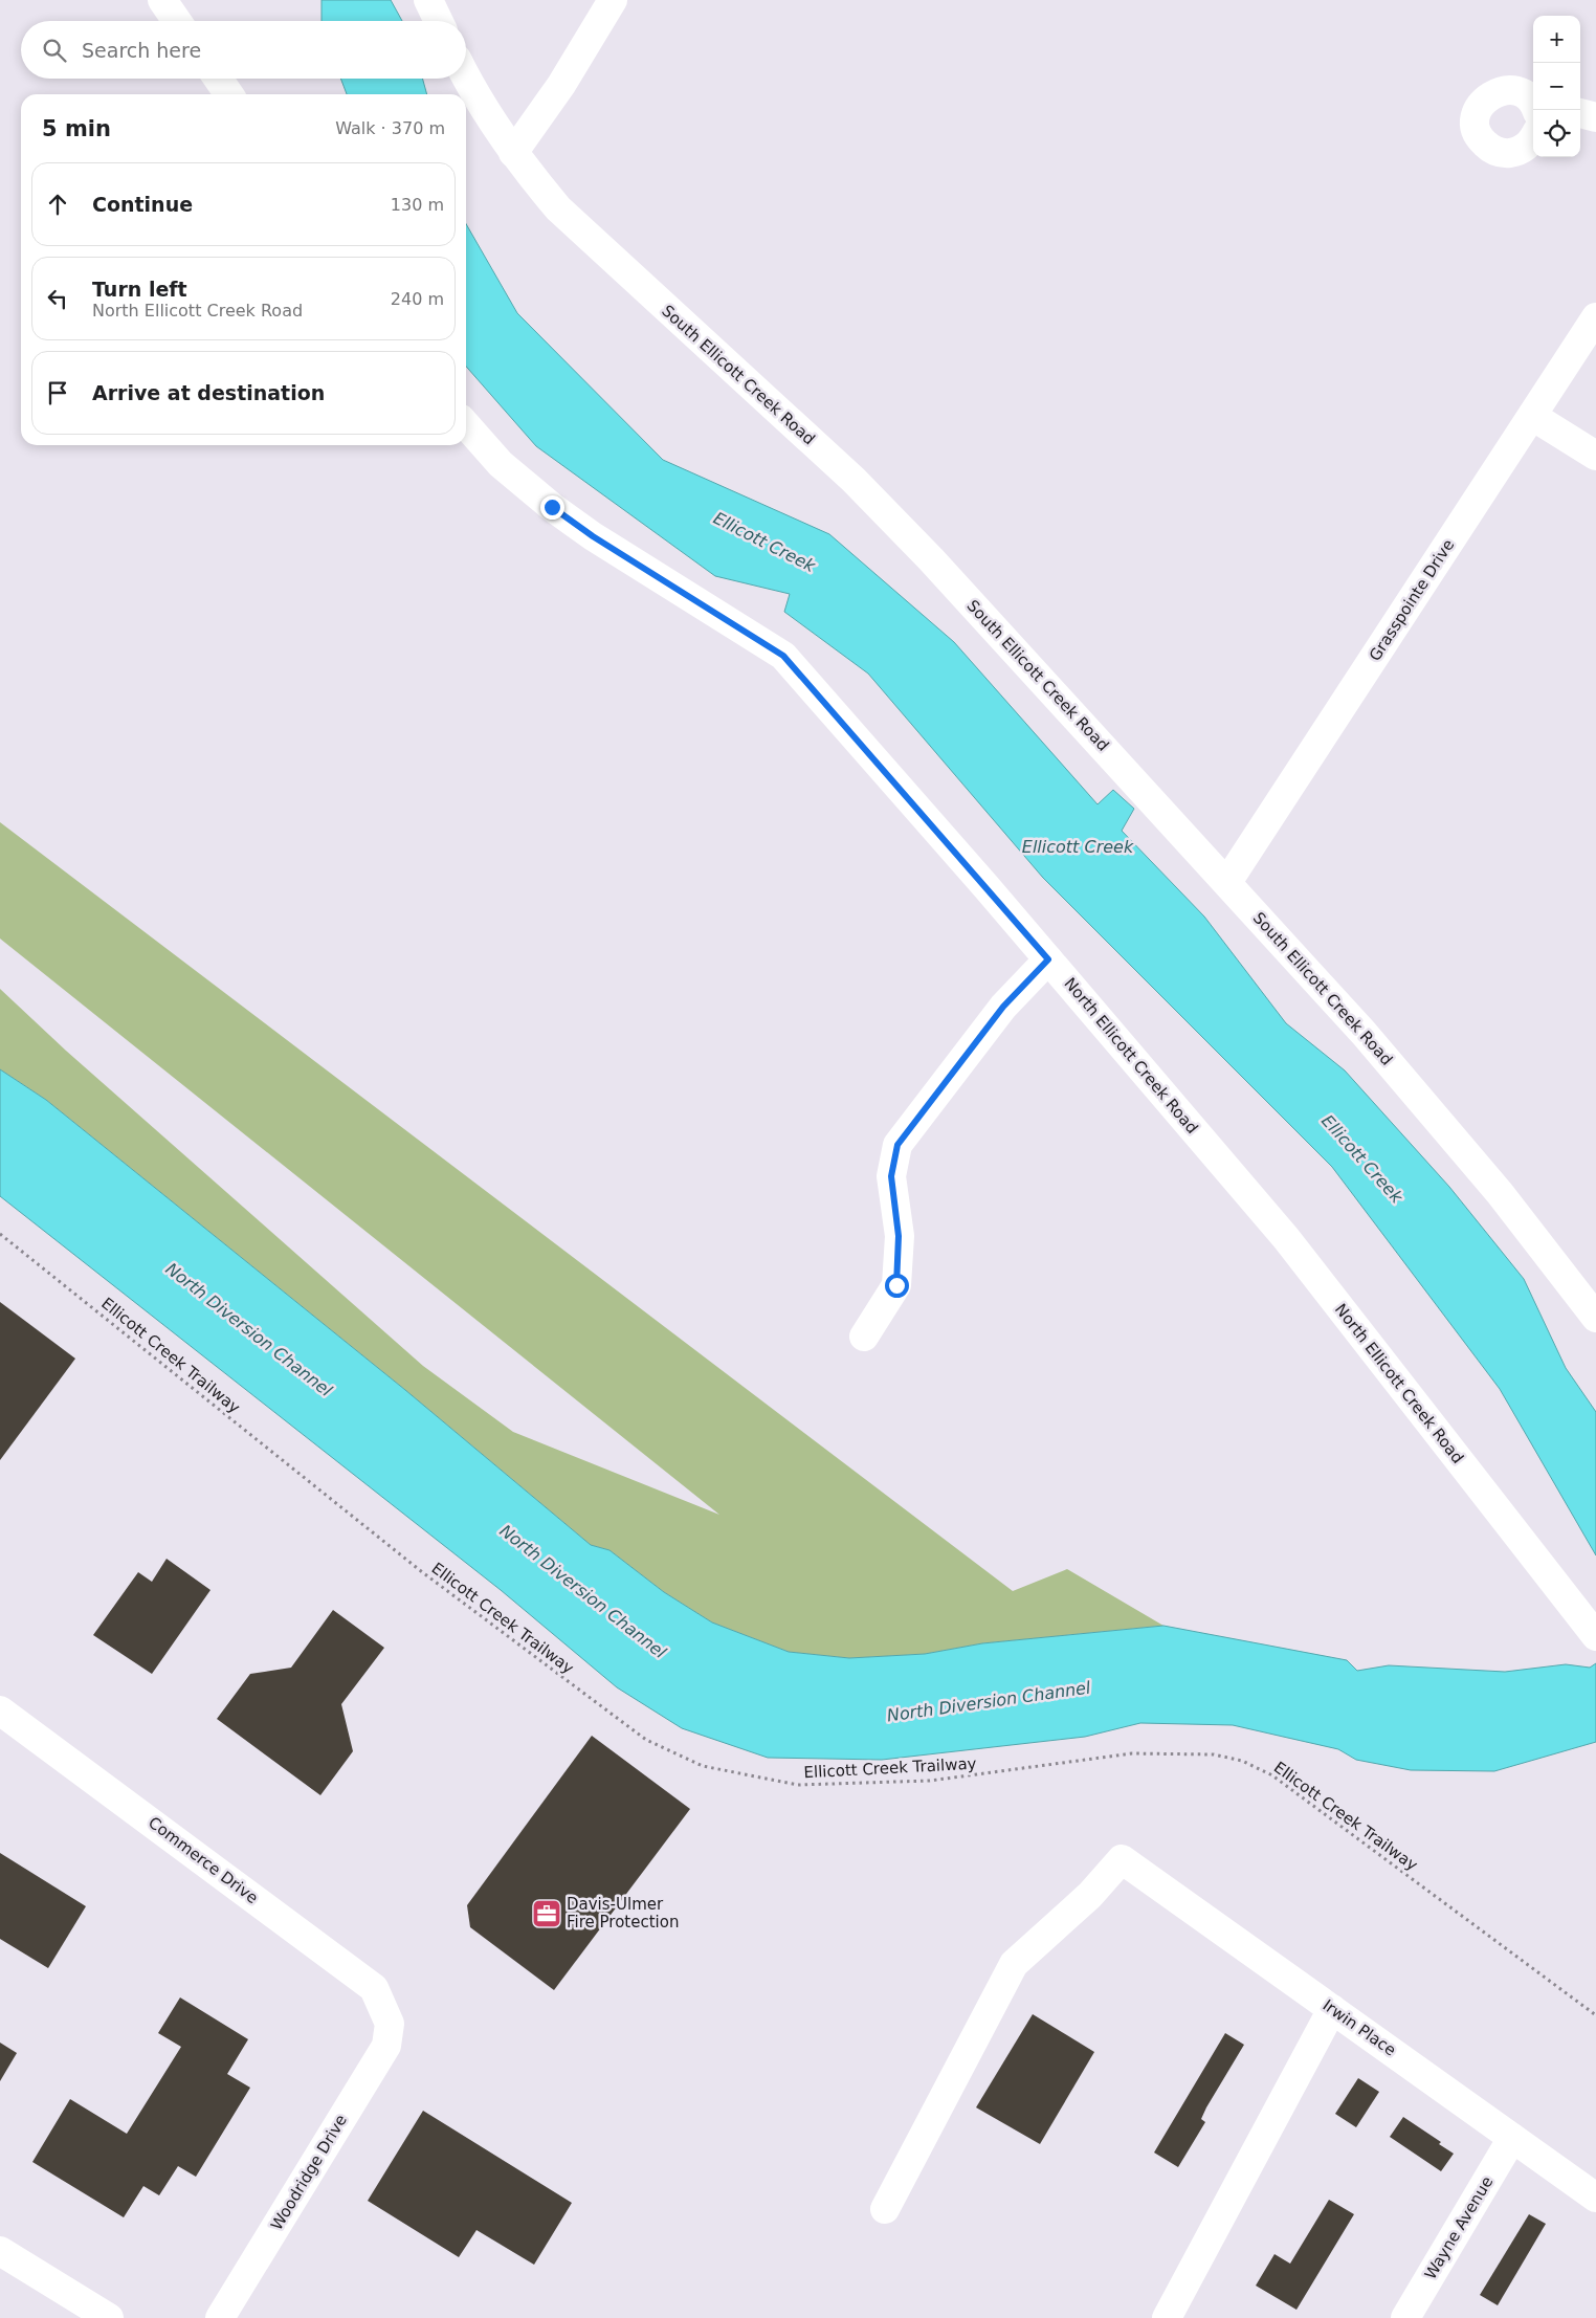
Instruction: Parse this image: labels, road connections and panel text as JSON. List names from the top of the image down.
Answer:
{
  "streets": {
    "street": [
      "South Ellicott Creek Road",
      "Grasspointe Drive",
      "North Ellicott Creek Road",
      "Commerce Drive",
      "Irwin Place",
      "Woodridge Drive",
      "Wayne Avenue"
    ],
    "path": ["Ellicott Creek Trailway"]
  },
  "crossings": [
    ["South Ellicott Creek Road", "Grasspointe Drive"],
    ["Commerce Drive", "Woodridge Drive"],
    ["Irwin Place", "Wayne Avenue"]
  ],
  "water": ["Ellicott Creek", "North Diversion Channel"],
  "places": {
    "office": ["Davis-Ulmer Fire Protection"]
  },
  "page": {
    "map_buttons": ["+", "−"],
    "search": "Search here",
    "heading": ["5 min", "Walk · 370 m"],
    "list": [
      ["Continue", "130 m"],
      ["Turn left", "North Ellicott Creek Road", "240 m"],
      "Arrive at destination"
    ]
  }
}
